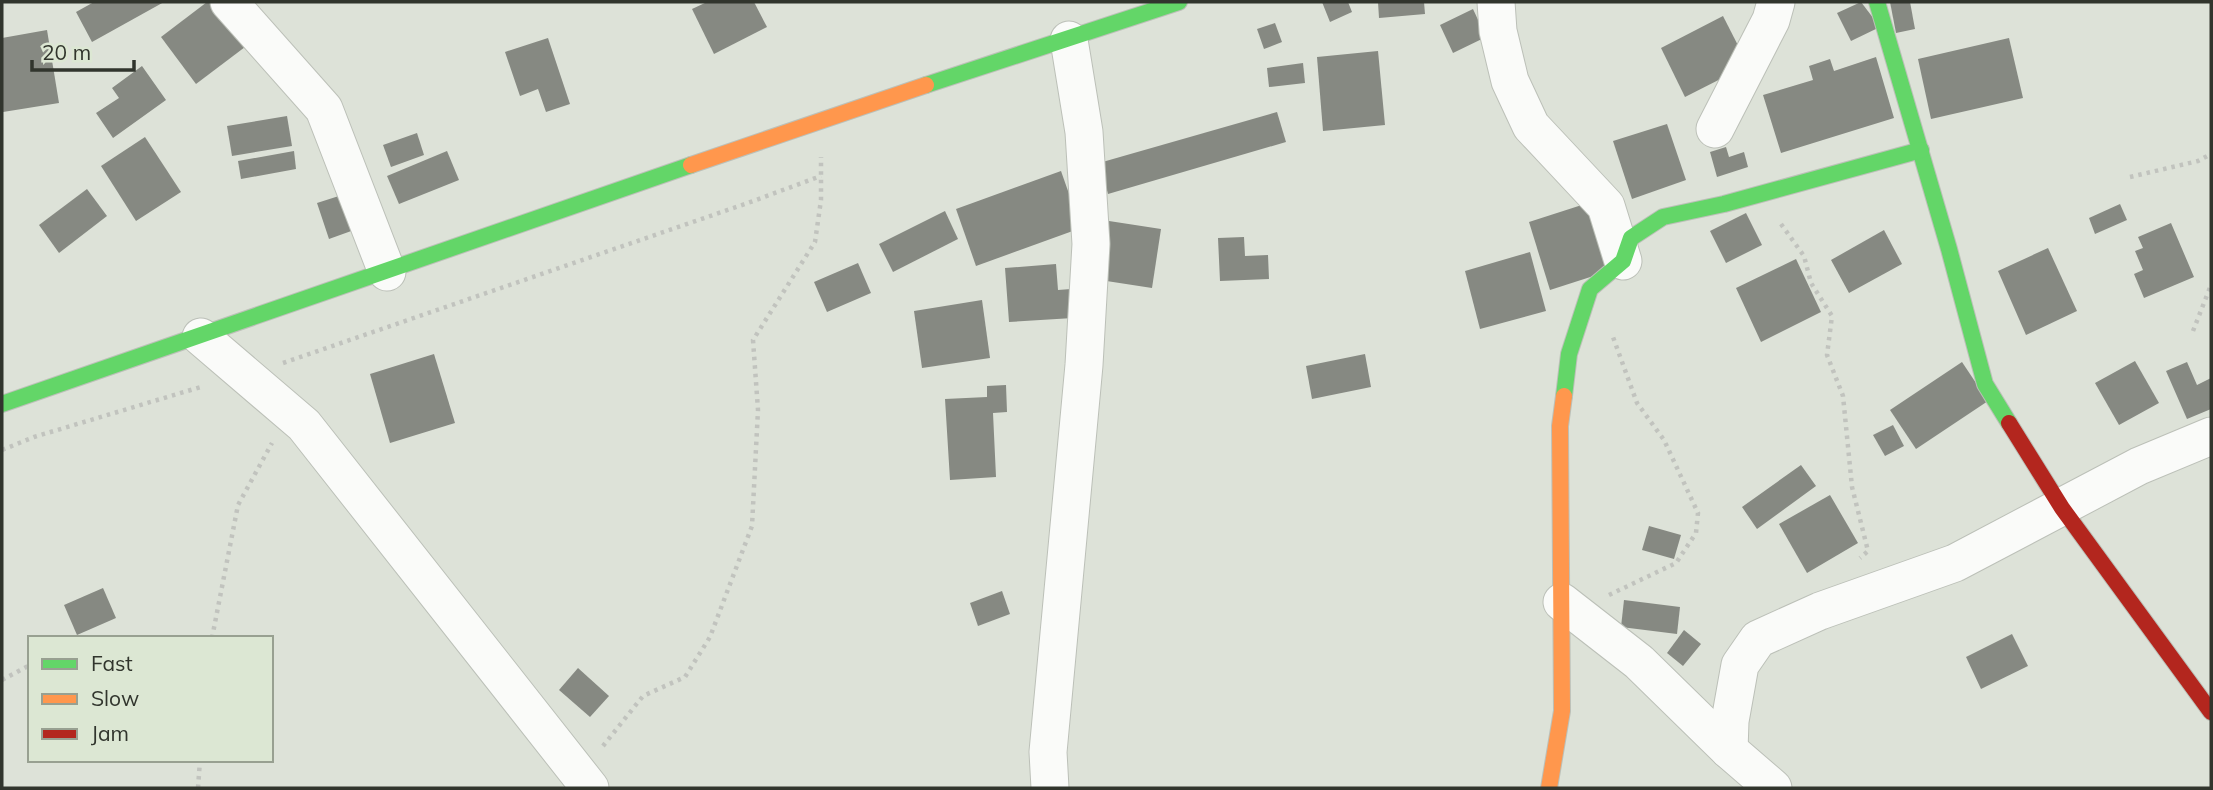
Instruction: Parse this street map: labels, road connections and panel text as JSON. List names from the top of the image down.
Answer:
{
  "legend": ["Fast", "Slow", "Jam"],
  "scale_bar": "20 m"
}
